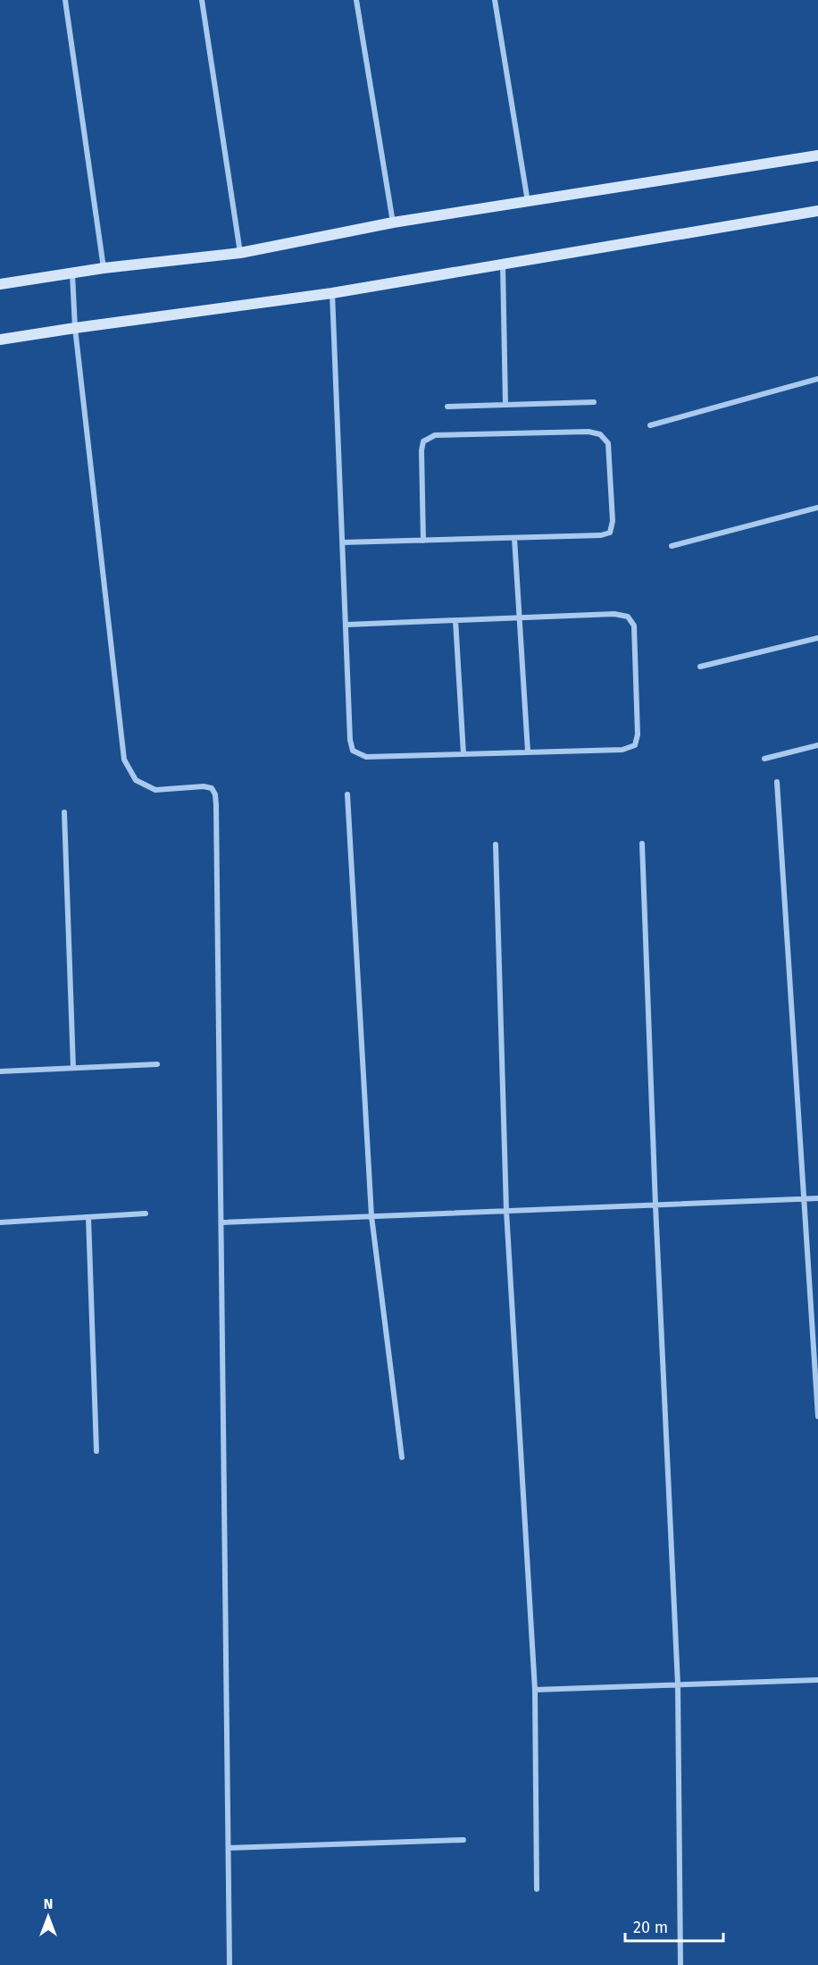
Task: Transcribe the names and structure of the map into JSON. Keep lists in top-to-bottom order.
{
  "scale_bar": "20 m",
  "north": "top"
}
